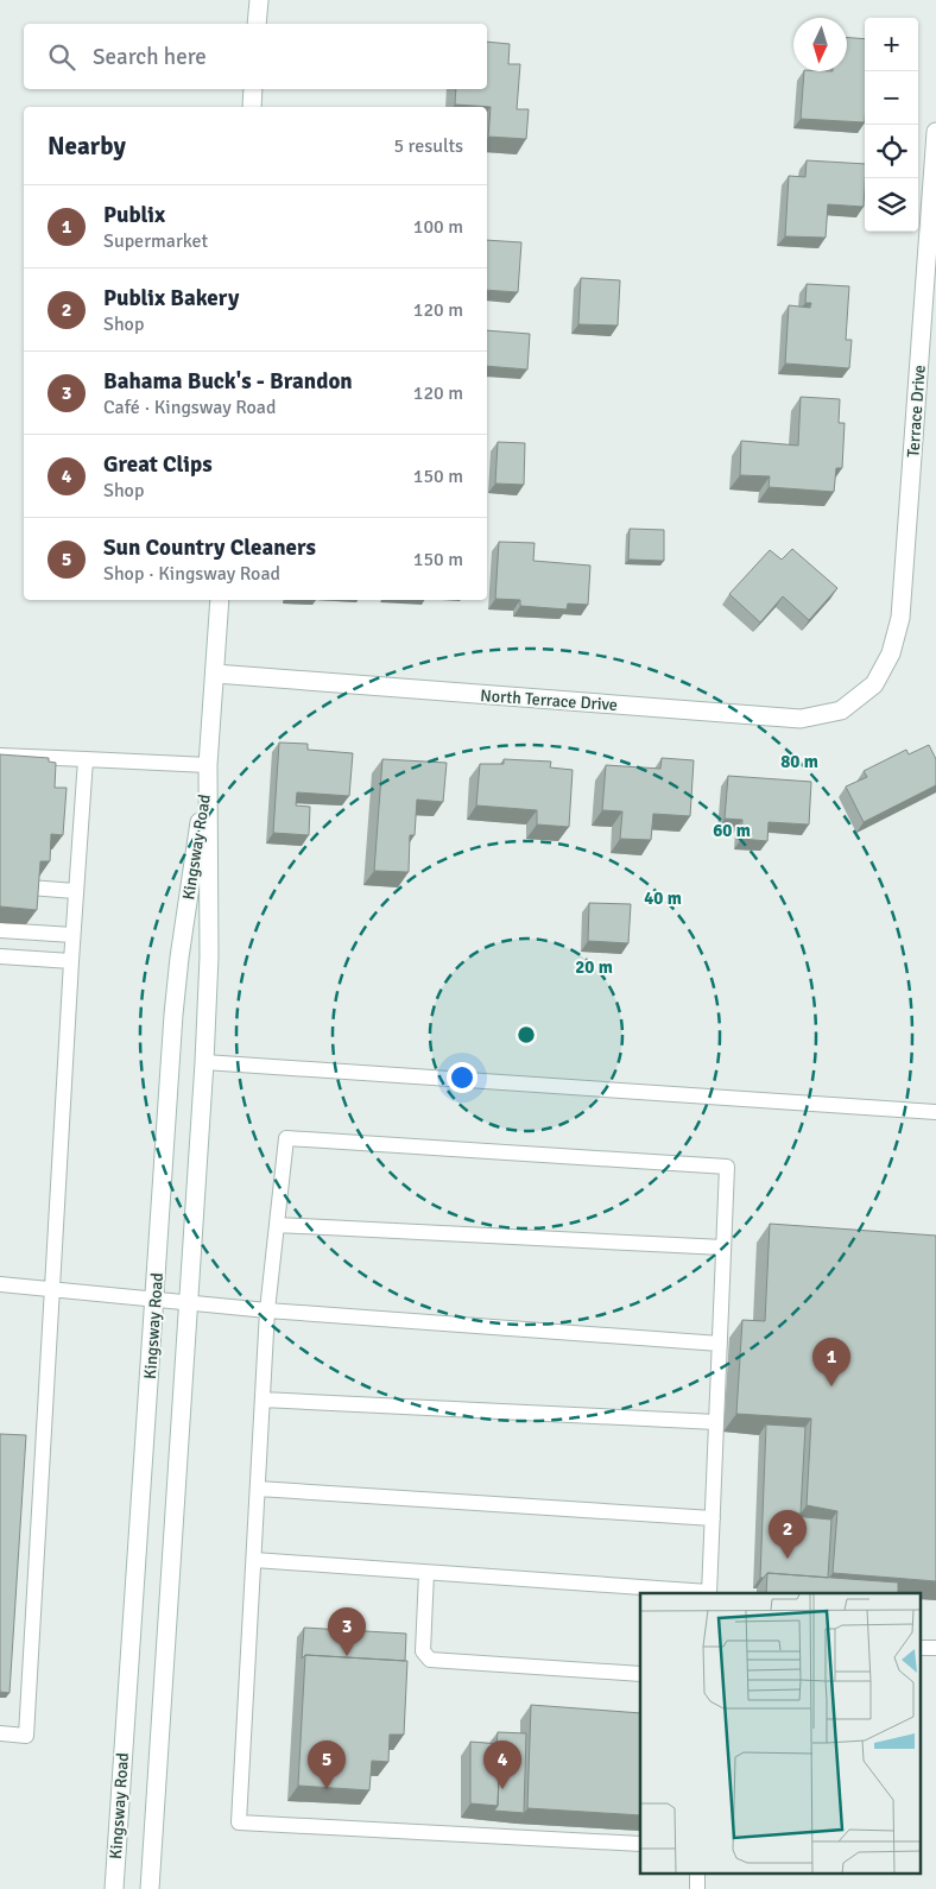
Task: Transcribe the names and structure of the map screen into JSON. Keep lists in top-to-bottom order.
{
  "streets": {
    "street": ["Terrace Drive", "North Terrace Drive", "Kingsway Road"]
  },
  "crossings": [
    ["Terrace Drive", "North Terrace Drive"],
    ["North Terrace Drive", "Kingsway Road"]
  ],
  "north": "bottom",
  "page": {
    "map_buttons": ["+", "−"],
    "search": "Search here",
    "heading": ["Nearby", "5 results"],
    "list": [
      {
        "mark": "1",
        "name": "Publix",
        "note": "Supermarket",
        "value": "100 m"
      },
      {
        "mark": "2",
        "name": "Publix Bakery",
        "note": "Shop",
        "value": "120 m"
      },
      {
        "mark": "3",
        "name": "Bahama Buck's - Brandon",
        "note": "Café · Kingsway Road",
        "value": "120 m"
      },
      {
        "mark": "4",
        "name": "Great Clips",
        "note": "Shop",
        "value": "150 m"
      },
      {
        "mark": "5",
        "name": "Sun Country Cleaners",
        "note": "Shop · Kingsway Road",
        "value": "150 m"
      }
    ],
    "pins": [
      "1",
      "2",
      "3",
      "4",
      "5"
    ]
  },
  "rings": [
    "80 m",
    "60 m",
    "40 m",
    "20 m"
  ]
}
